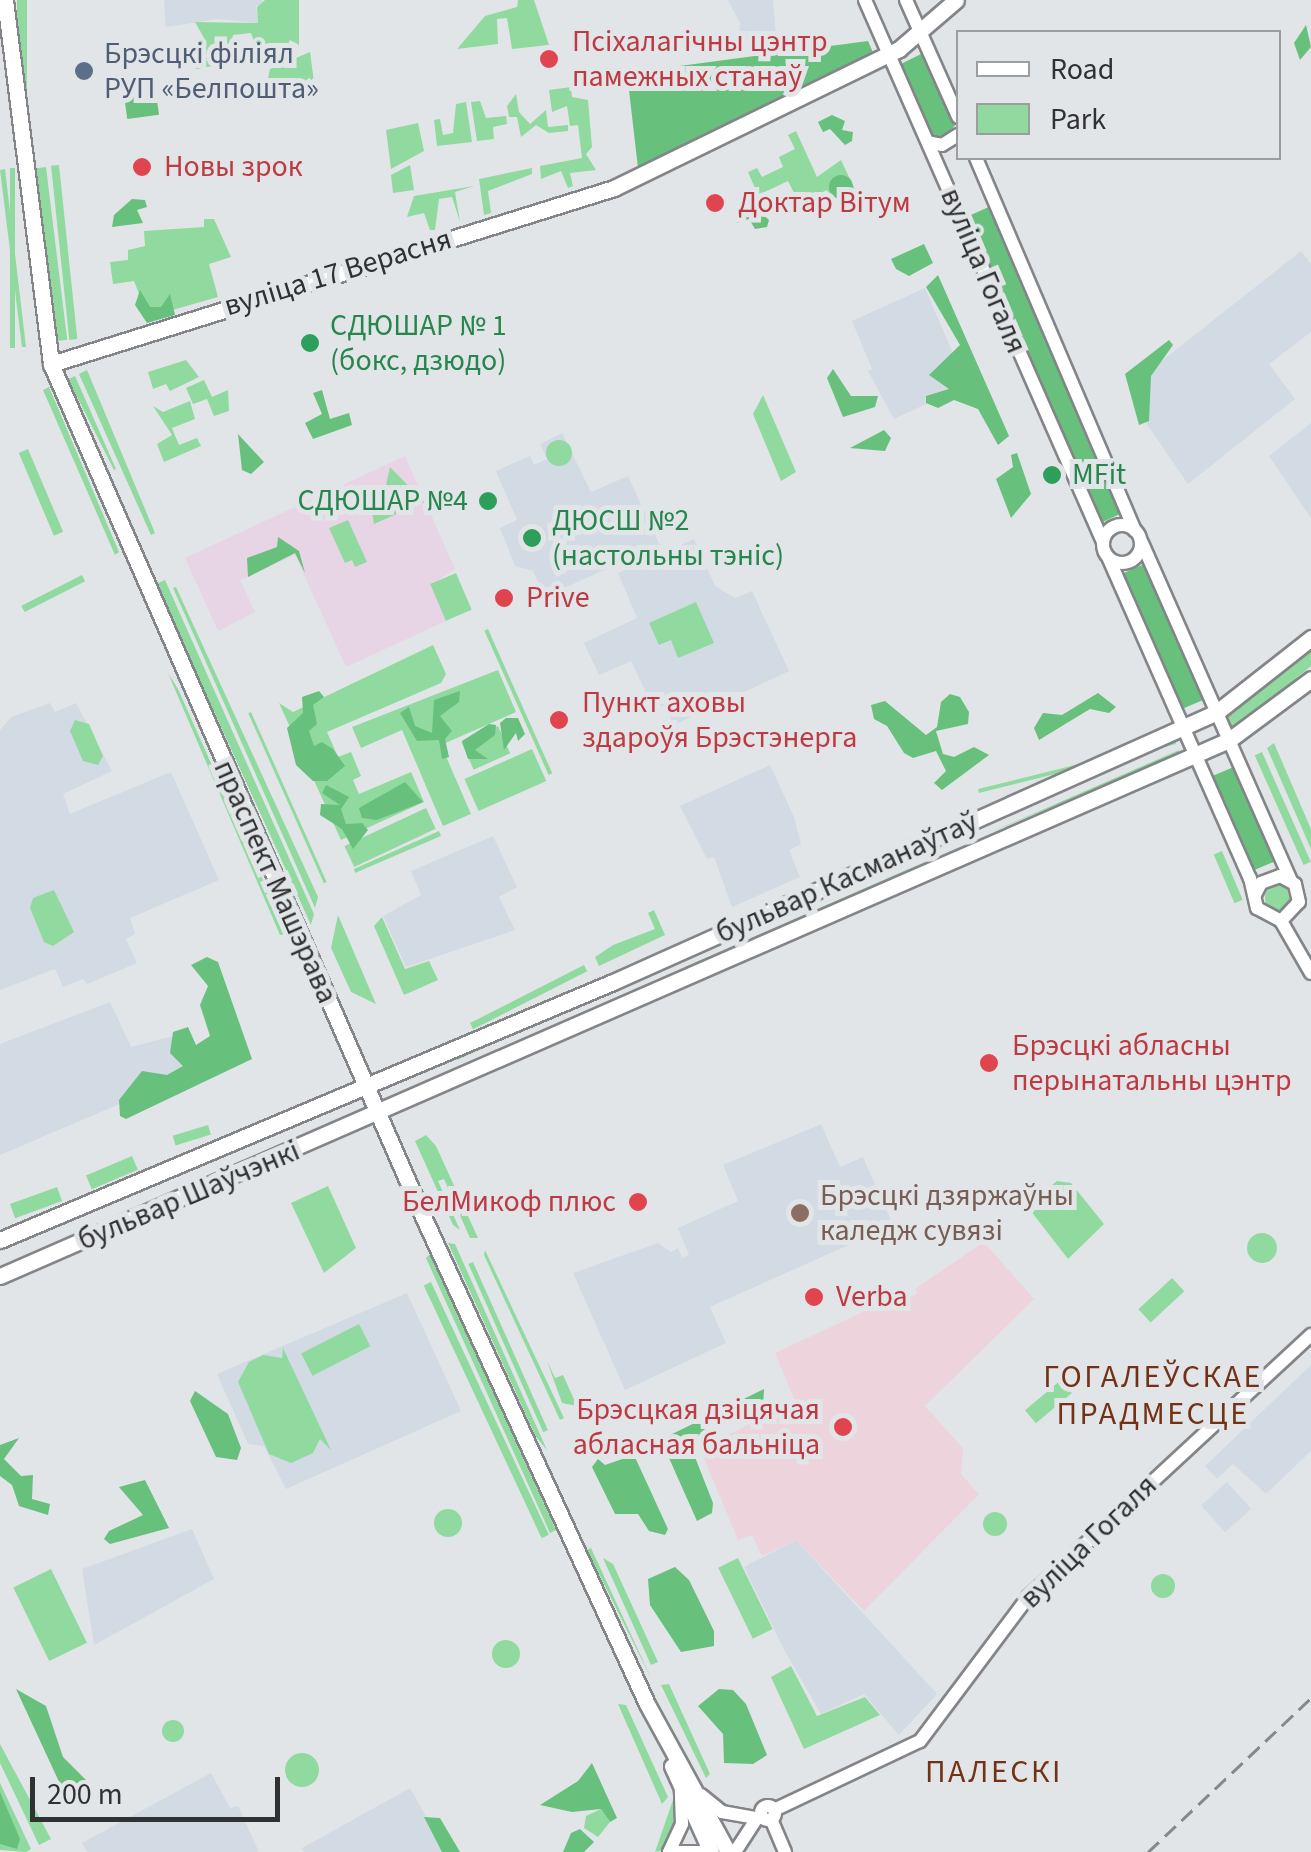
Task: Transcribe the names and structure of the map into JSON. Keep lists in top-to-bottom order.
{
  "streets": {
    "main road": [
      "вуліца 17 Верасня",
      "бульвар Касманаўтаў",
      "праспект Машэрава",
      "бульвар Шаўчэнкі"
    ],
    "street": ["вуліца Гогаля"]
  },
  "crossings": [
    ["вуліца Гогаля", "вуліца 17 Верасня"],
    ["вуліца Гогаля", "бульвар Касманаўтаў"],
    ["вуліца 17 Верасня", "праспект Машэрава"],
    ["бульвар Касманаўтаў", "праспект Машэрава"],
    ["бульвар Касманаўтаў", "бульвар Шаўчэнкі"],
    ["праспект Машэрава", "бульвар Шаўчэнкі"]
  ],
  "districts": ["ГОГАЛЕЎСКАЕ ПРАДМЕСЦЕ", "ПАЛЕСКІ"],
  "places": [
    "Псіхалагічны цэнтр памежных станаў",
    "Брэсцкі філіял РУП «Белпошта»",
    "Новы зрок",
    "Доктар Вітум",
    "СДЮШАР № 1 (бокс, дзюдо)",
    "MFit",
    "СДЮШАР №4",
    "ДЮСШ №2 (настольны тэніс)",
    "Prive",
    "Пункт аховы здароўя Брэстэнерга",
    "Брэсцкі абласны перынатальны цэнтр",
    "БелМикоф плюс",
    "Брэсцкі дзяржаўны каледж сувязі",
    "Verba",
    "Брэсцкая дзіцячая абласная бальніца"
  ],
  "legend": ["Road", "Park"],
  "scale_bar": "200 m"
}
